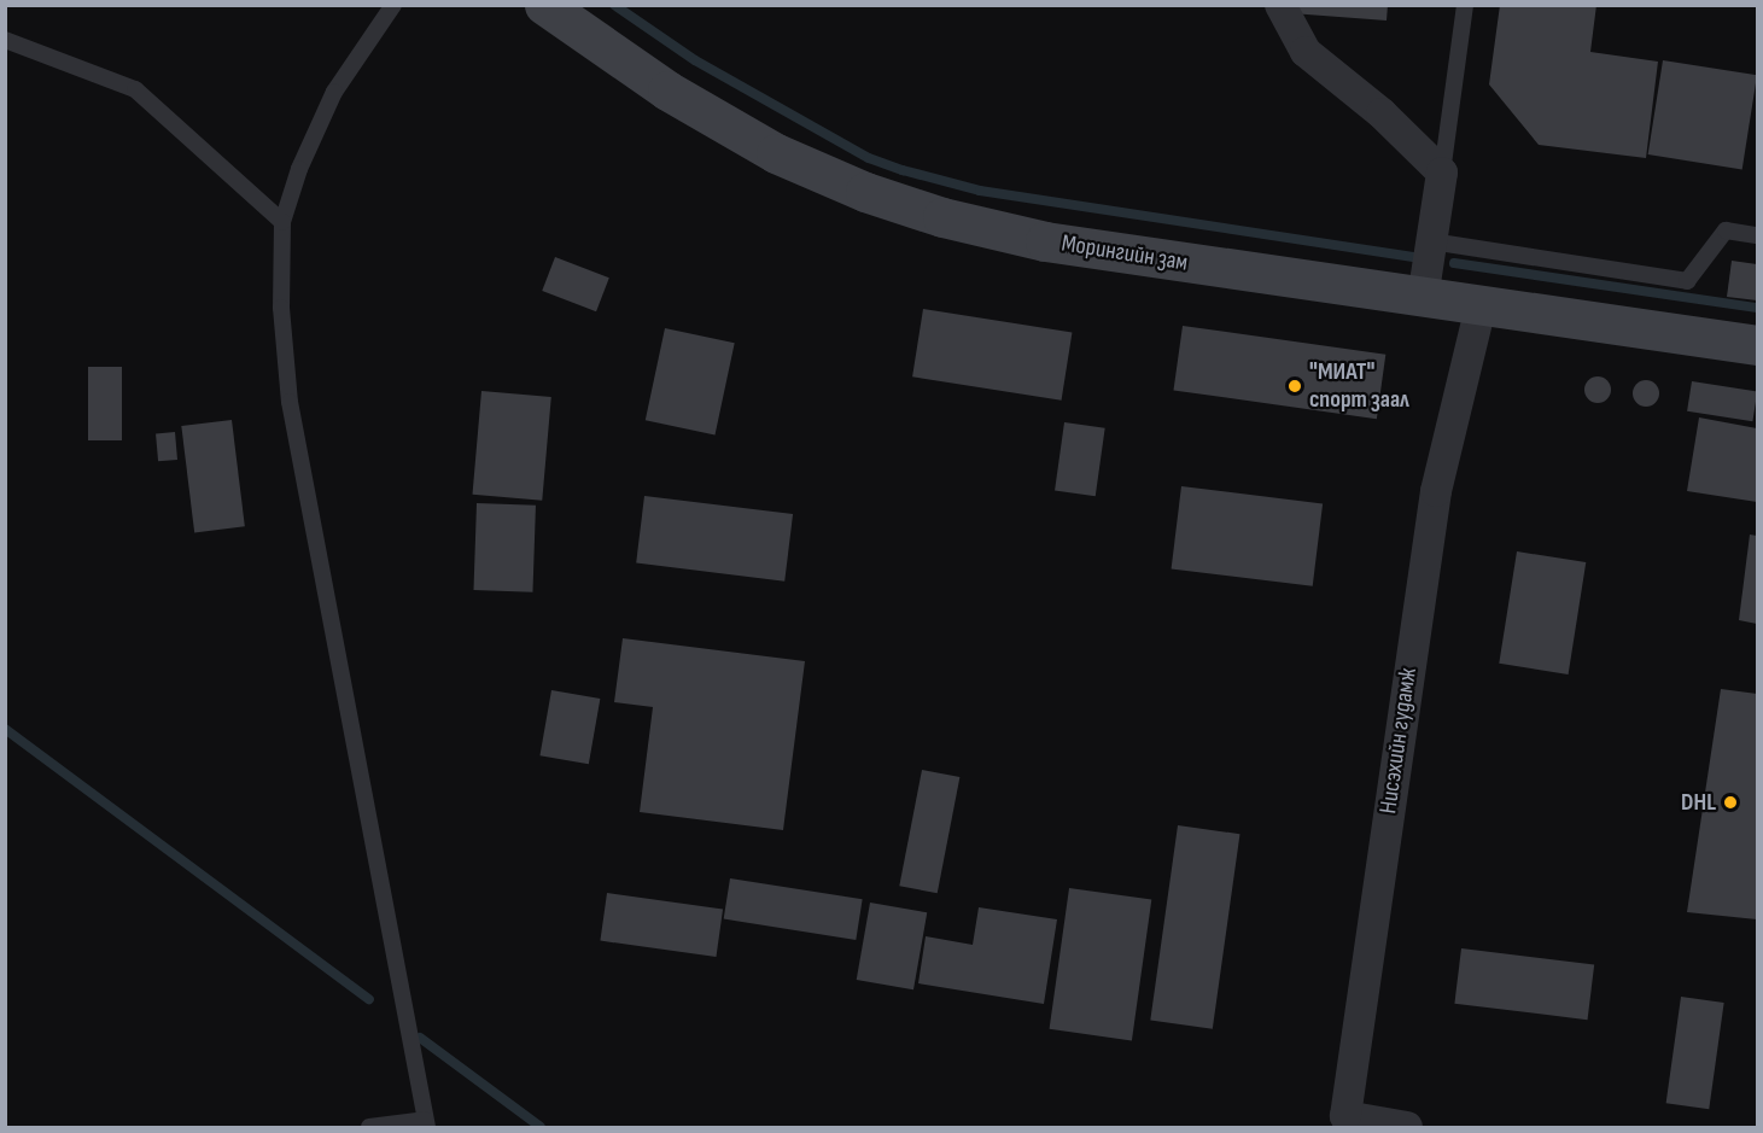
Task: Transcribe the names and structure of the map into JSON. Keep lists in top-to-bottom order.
{
  "streets": {
    "main road": ["Морингийн зам"],
    "street": ["Нисэхийн гудамж"]
  },
  "crossings": [
    ["Морингийн зам", "Нисэхийн гудамж"]
  ],
  "places": ["\"МИАТ\" спорт заал", "DHL"]
}
